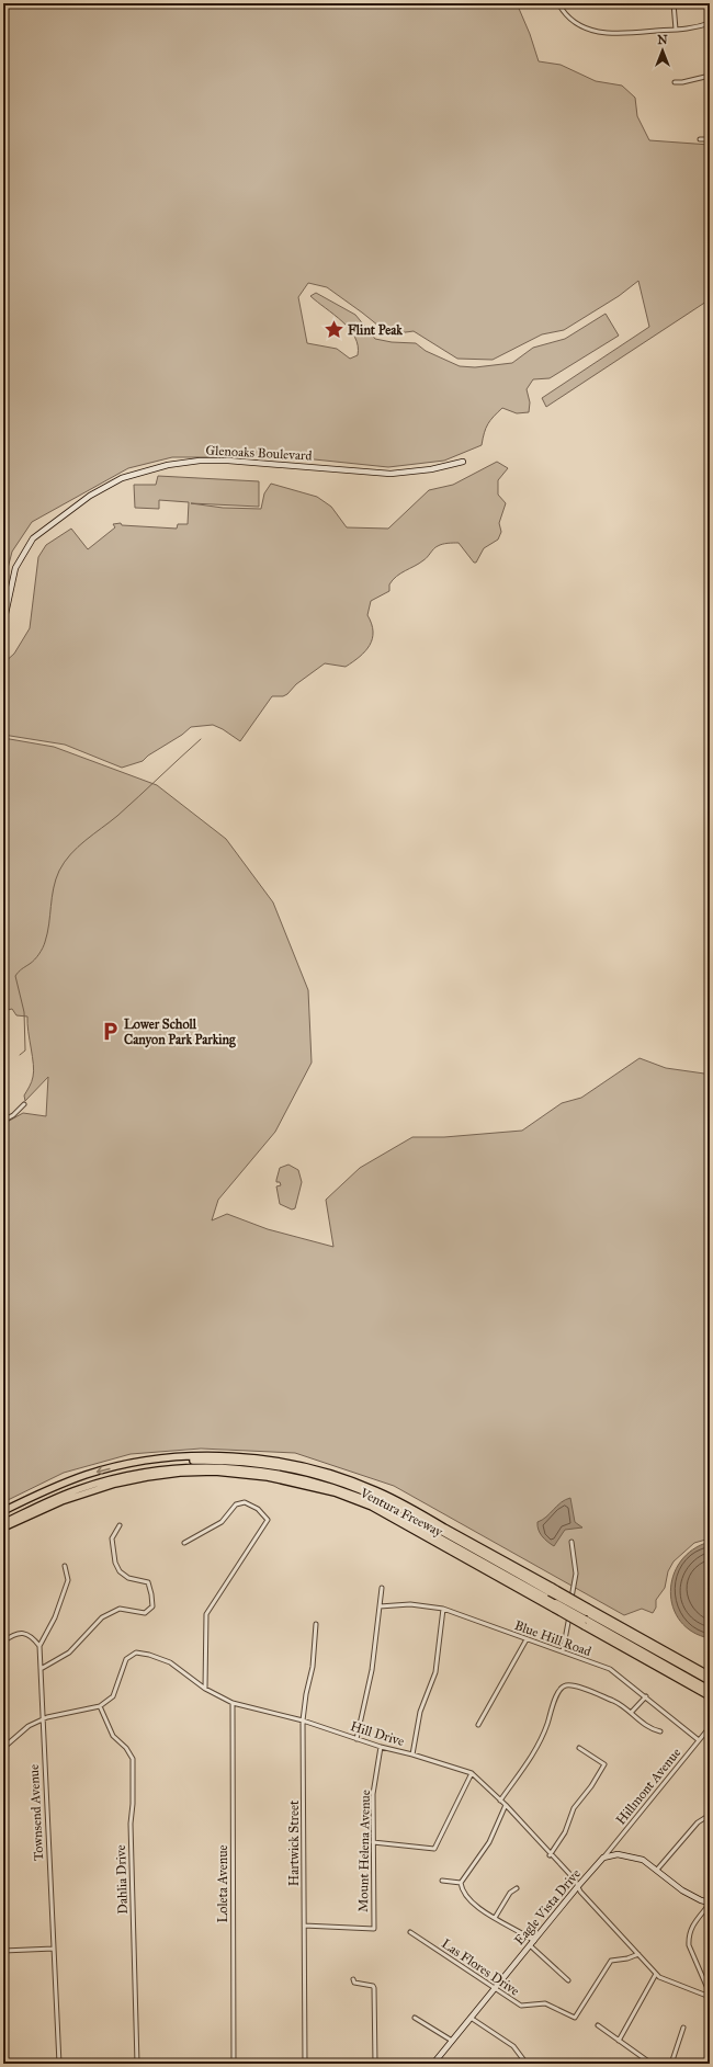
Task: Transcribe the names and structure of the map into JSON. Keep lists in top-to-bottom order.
{
  "streets": {
    "highway": ["Ventura Freeway"],
    "street": [
      "Glenoaks Boulevard",
      "Blue Hill Road",
      "Hill Drive",
      "Hillmont Avenue",
      "Townsend Avenue",
      "Hartwick Street",
      "Mount Helena Avenue",
      "Dahlia Drive",
      "Loleta Avenue",
      "Eagle Vista Drive",
      "Las Flores Drive"
    ]
  },
  "crossings": [
    ["Blue Hill Road", "Hillmont Avenue"],
    ["Hill Drive", "Hartwick Street"],
    ["Hill Drive", "Mount Helena Avenue"],
    ["Hill Drive", "Dahlia Drive"],
    ["Hill Drive", "Loleta Avenue"],
    ["Hill Drive", "Eagle Vista Drive"],
    ["Hill Drive", "Las Flores Drive"],
    ["Hillmont Avenue", "Eagle Vista Drive"],
    ["Hartwick Street", "Mount Helena Avenue"],
    ["Eagle Vista Drive", "Las Flores Drive"]
  ],
  "places": {
    "place": ["Flint Peak"],
    "parking": ["Lower Scholl Canyon Park Parking"]
  },
  "north": "top"
}
